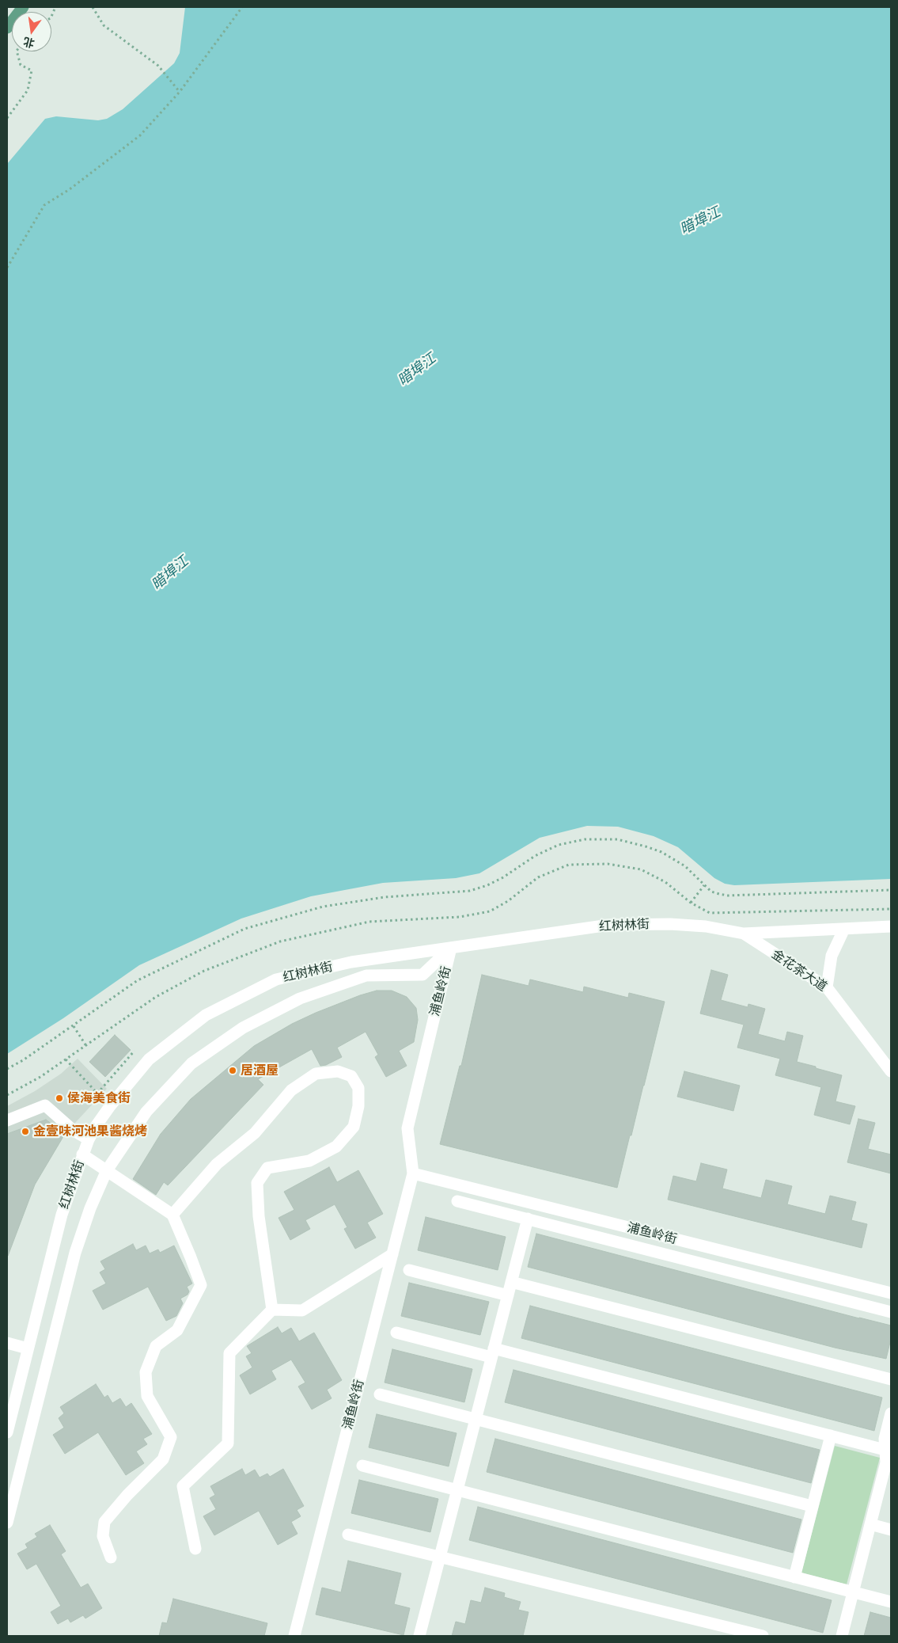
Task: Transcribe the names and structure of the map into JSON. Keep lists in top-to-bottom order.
{
  "streets": {
    "street": ["红树林街", "金花茶大道", "浦鱼岭街"]
  },
  "crossings": [
    ["红树林街", "金花茶大道"],
    ["红树林街", "浦鱼岭街"]
  ],
  "water": ["暗埠江"],
  "places": ["居酒屋", "侯海美食街", "金壹味河池果酱烧烤"],
  "north": "bottom"
}
